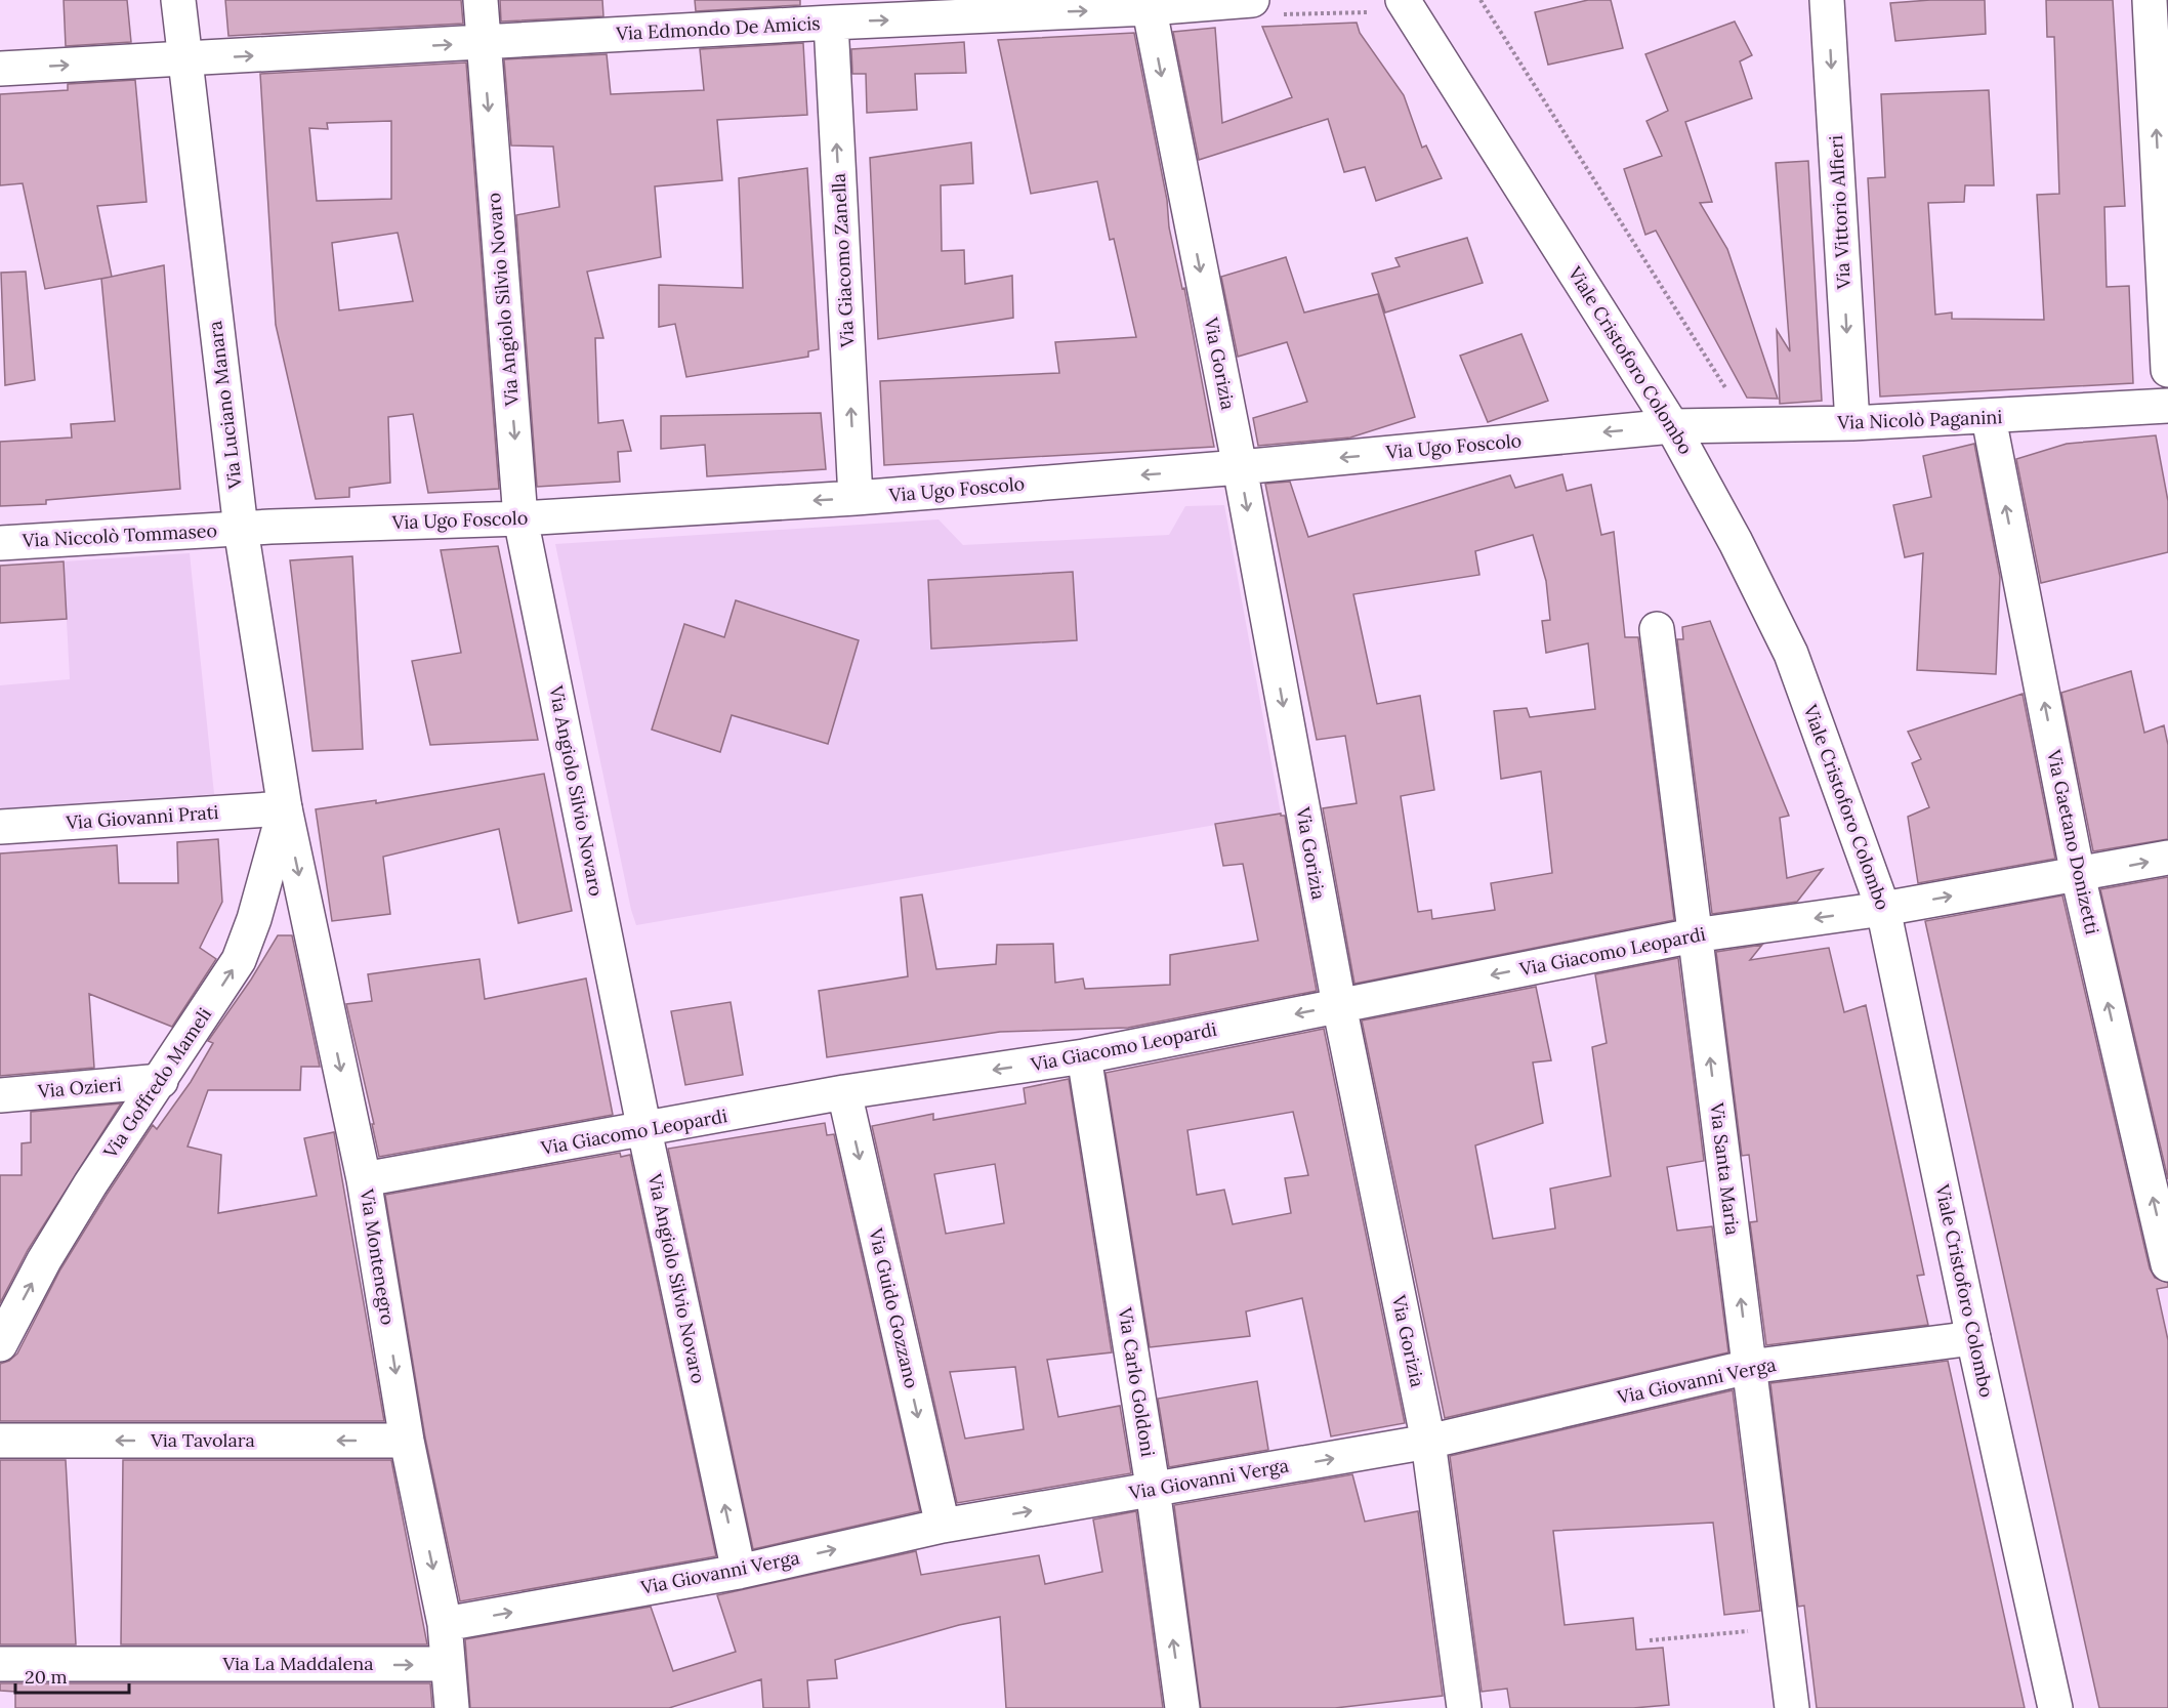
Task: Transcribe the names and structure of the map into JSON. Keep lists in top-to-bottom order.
{
  "streets": {
    "street": [
      "Via Edmondo De Amicis",
      "Via Vittorio Alfieri",
      "Via Giacomo Zanella",
      "Via Angiolo Silvio Novaro",
      "Viale Cristoforo Colombo",
      "Via Gorizia",
      "Via Luciano Manara",
      "Via Nicolò Paganini",
      "Via Ugo Foscolo",
      "Via Niccolò Tommaseo",
      "Via Giovanni Prati",
      "Via Gaetano Donizetti",
      "Via Giacomo Leopardi",
      "Via Goffredo Mameli",
      "Via Ozieri",
      "Via Santa Maria",
      "Via Montenegro",
      "Via Guido Gozzano",
      "Via Giovanni Verga",
      "Via Carlo Goldoni",
      "Via Tavolara",
      "Via La Maddalena"
    ]
  },
  "crossings": [
    ["Via Edmondo De Amicis", "Via Giacomo Zanella"],
    ["Via Edmondo De Amicis", "Via Angiolo Silvio Novaro"],
    ["Via Edmondo De Amicis", "Via Gorizia"],
    ["Via Edmondo De Amicis", "Via Luciano Manara"],
    ["Via Vittorio Alfieri", "Via Nicolò Paganini"],
    ["Via Giacomo Zanella", "Via Ugo Foscolo"],
    ["Via Angiolo Silvio Novaro", "Via Ugo Foscolo"],
    ["Via Angiolo Silvio Novaro", "Via Giacomo Leopardi"],
    ["Via Angiolo Silvio Novaro", "Via Giovanni Verga"],
    ["Viale Cristoforo Colombo", "Via Nicolò Paganini"],
    ["Viale Cristoforo Colombo", "Via Ugo Foscolo"],
    ["Viale Cristoforo Colombo", "Via Giacomo Leopardi"],
    ["Viale Cristoforo Colombo", "Via Giovanni Verga"],
    ["Via Gorizia", "Via Ugo Foscolo"],
    ["Via Gorizia", "Via Giacomo Leopardi"],
    ["Via Gorizia", "Via Giovanni Verga"],
    ["Via Luciano Manara", "Via Ugo Foscolo"],
    ["Via Luciano Manara", "Via Niccolò Tommaseo"],
    ["Via Luciano Manara", "Via Giovanni Prati"],
    ["Via Luciano Manara", "Via Goffredo Mameli"],
    ["Via Luciano Manara", "Via Montenegro"],
    ["Via Nicolò Paganini", "Via Ugo Foscolo"],
    ["Via Nicolò Paganini", "Via Gaetano Donizetti"],
    ["Via Ugo Foscolo", "Via Niccolò Tommaseo"],
    ["Via Giovanni Prati", "Via Goffredo Mameli"],
    ["Via Giovanni Prati", "Via Montenegro"],
    ["Via Gaetano Donizetti", "Via Giacomo Leopardi"],
    ["Via Giacomo Leopardi", "Via Santa Maria"],
    ["Via Giacomo Leopardi", "Via Montenegro"],
    ["Via Giacomo Leopardi", "Via Guido Gozzano"],
    ["Via Giacomo Leopardi", "Via Carlo Goldoni"],
    ["Via Goffredo Mameli", "Via Ozieri"],
    ["Via Goffredo Mameli", "Via Montenegro"],
    ["Via Santa Maria", "Via Giovanni Verga"],
    ["Via Montenegro", "Via Giovanni Verga"],
    ["Via Montenegro", "Via Tavolara"],
    ["Via Montenegro", "Via La Maddalena"],
    ["Via Guido Gozzano", "Via Giovanni Verga"],
    ["Via Giovanni Verga", "Via Carlo Goldoni"]
  ],
  "one_way": [
    "Via Edmondo De Amicis",
    "Via Vittorio Alfieri",
    "Via Giacomo Zanella",
    "Via Gorizia",
    "Via Ugo Foscolo",
    "Via Gaetano Donizetti",
    "Via Goffredo Mameli",
    "Via Santa Maria",
    "Via Montenegro",
    "Via Guido Gozzano",
    "Via Giovanni Verga",
    "Via Tavolara",
    "Via La Maddalena"
  ],
  "scale_bar": "20 m"
}
